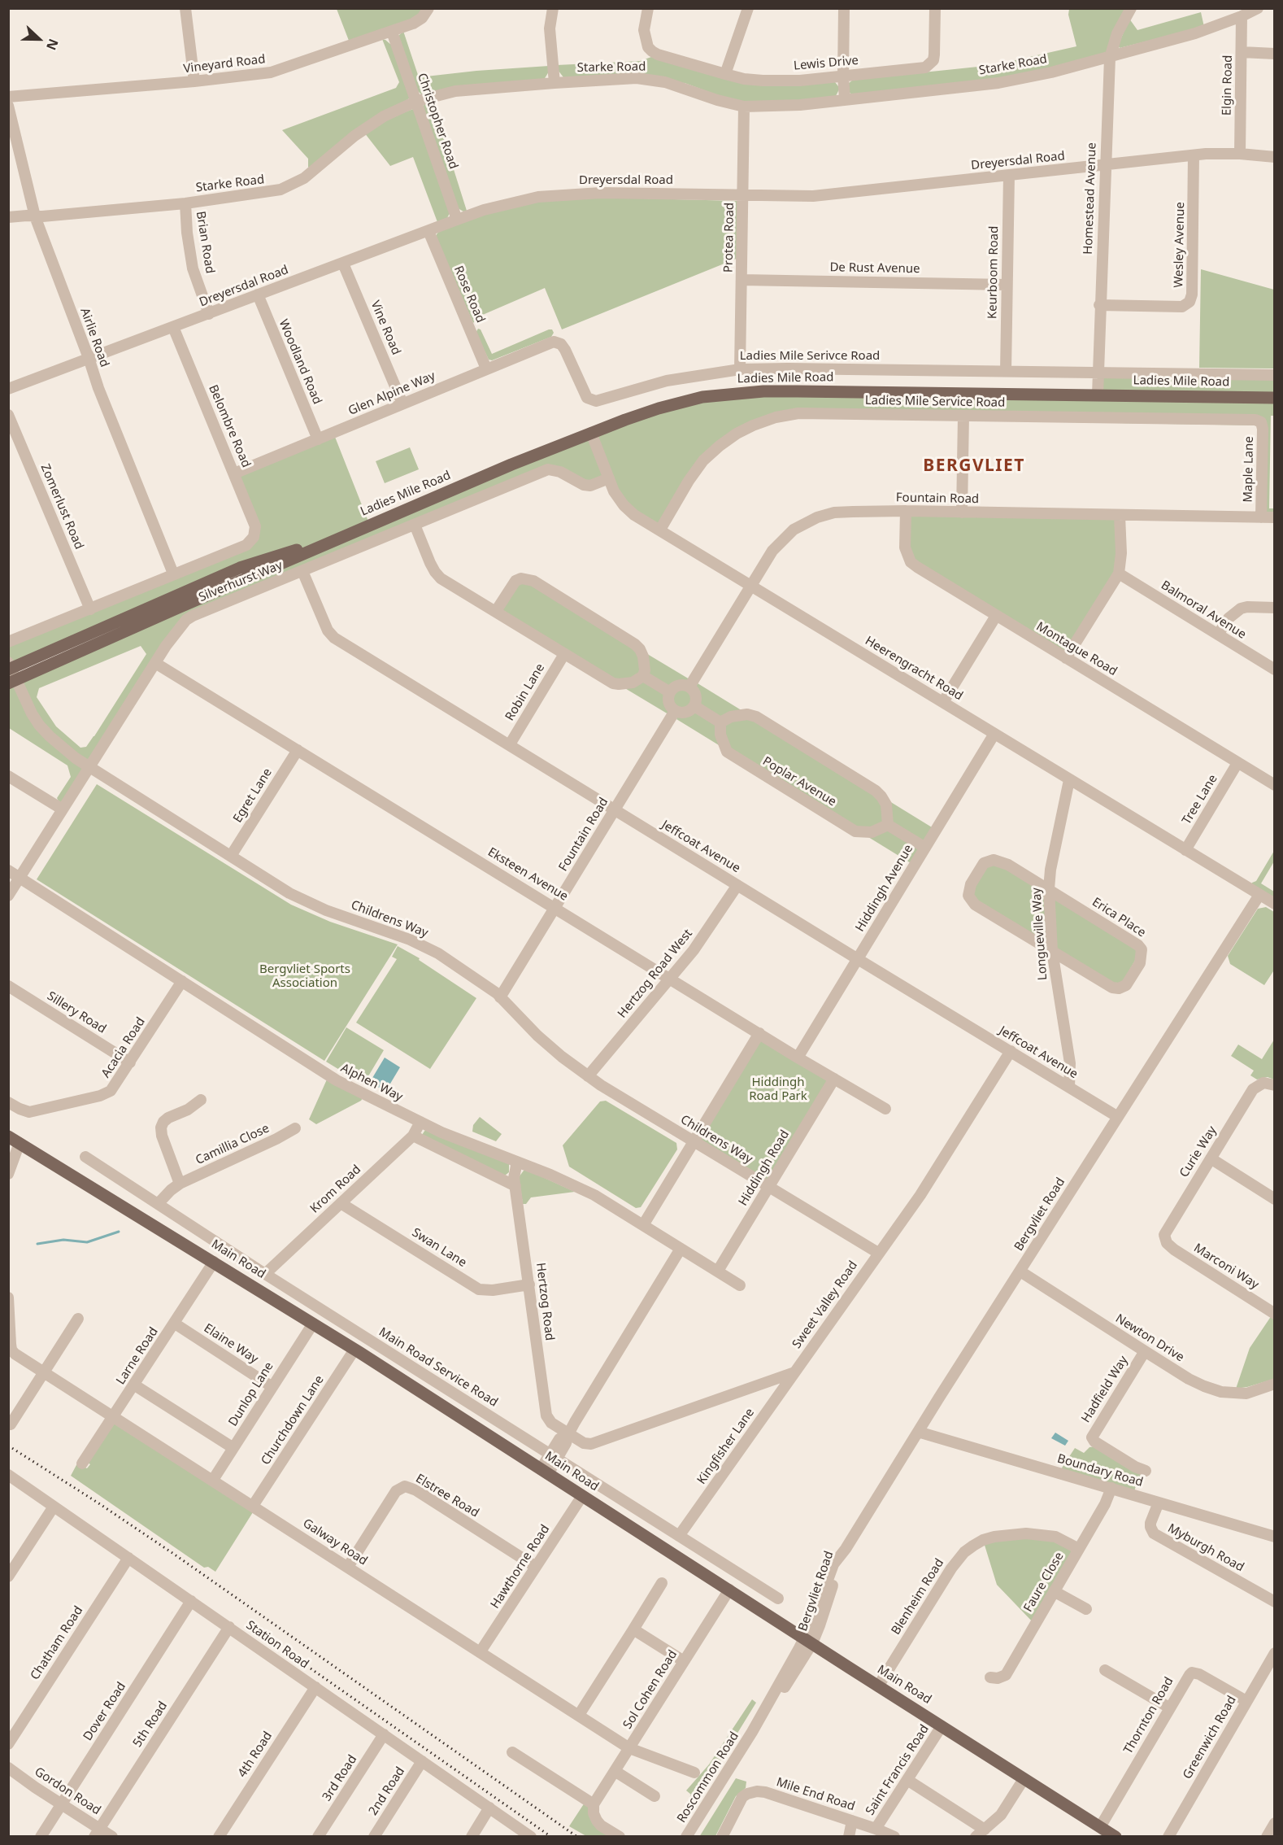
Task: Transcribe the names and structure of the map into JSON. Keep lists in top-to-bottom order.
{
  "streets": {
    "main road": ["Ladies Mile Road", "Main Road"],
    "street": [
      "Lewis Drive",
      "Vineyard Road",
      "Starke Road",
      "Elgin Road",
      "Christopher Road",
      "Dreyersdal Road",
      "Homestead Avenue",
      "Protea Road",
      "Brian Road",
      "Wesley Avenue",
      "De Rust Avenue",
      "Keurboom Road",
      "Rose Road",
      "Vine Road",
      "Airlie Road",
      "Ladies Mile Serivce Road",
      "Woodland Road",
      "Glen Alpine Way",
      "Ladies Mile Service Road",
      "Belombre Road",
      "Maple Lane",
      "Fountain Road",
      "Zomerlust Road",
      "Silverhurst Way",
      "Balmoral Avenue",
      "Montague Road",
      "Heerengracht Road",
      "Robin Lane",
      "Poplar Avenue",
      "Egret Lane",
      "Tree Lane",
      "Jeffcoat Avenue",
      "Eksteen Avenue",
      "Hiddingh Avenue",
      "Erica Place",
      "Childrens Way",
      "Longueville Way",
      "Hertzog Road West",
      "Sillery Road",
      "Acacia Road",
      "Alphen Way",
      "Camillia Close",
      "Curie Way",
      "Hiddingh Road",
      "Krom Road",
      "Bergvliet Road",
      "Swan Lane",
      "Marconi Way",
      "Hertzog Road",
      "Sweet Valley Road",
      "Newton Drive",
      "Elaine Way",
      "Larne Road",
      "Main Road Service Road",
      "Hadfield Way",
      "Dunlop Lane",
      "Churchdown Lane",
      "Kingfisher Lane",
      "Boundary Road",
      "Elstree Road",
      "Galway Road",
      "Myburgh Road",
      "Hawthorne Road",
      "Faure Close",
      "Blenheim Road",
      "Chatham Road",
      "Station Road",
      "Sol Cohen Road",
      "Dover Road",
      "Thornton Road",
      "5th Road",
      "Greenwich Road",
      "4th Road",
      "Saint Francis Road",
      "Roscommon Road",
      "3rd Road",
      "Gordon Road",
      "2nd Road",
      "Mile End Road"
    ]
  },
  "crossings": [
    ["Vineyard Road", "Christopher Road"],
    ["Starke Road", "Elgin Road"],
    ["Starke Road", "Christopher Road"],
    ["Starke Road", "Homestead Avenue"],
    ["Starke Road", "Protea Road"],
    ["Starke Road", "Brian Road"],
    ["Starke Road", "Airlie Road"],
    ["Elgin Road", "Dreyersdal Road"],
    ["Christopher Road", "Dreyersdal Road"],
    ["Dreyersdal Road", "Homestead Avenue"],
    ["Dreyersdal Road", "Protea Road"],
    ["Dreyersdal Road", "Brian Road"],
    ["Dreyersdal Road", "Wesley Avenue"],
    ["Dreyersdal Road", "Keurboom Road"],
    ["Dreyersdal Road", "Rose Road"],
    ["Dreyersdal Road", "Vine Road"],
    ["Dreyersdal Road", "Airlie Road"],
    ["Dreyersdal Road", "Woodland Road"],
    ["Dreyersdal Road", "Belombre Road"],
    ["Homestead Avenue", "Wesley Avenue"],
    ["Homestead Avenue", "Ladies Mile Serivce Road"],
    ["Homestead Avenue", "Ladies Mile Road"],
    ["Protea Road", "De Rust Avenue"],
    ["Protea Road", "Ladies Mile Serivce Road"],
    ["De Rust Avenue", "Keurboom Road"],
    ["Keurboom Road", "Ladies Mile Serivce Road"],
    ["Rose Road", "Glen Alpine Way"],
    ["Vine Road", "Glen Alpine Way"],
    ["Airlie Road", "Belombre Road"],
    ["Ladies Mile Serivce Road", "Glen Alpine Way"],
    ["Woodland Road", "Glen Alpine Way"],
    ["Ladies Mile Road", "Heerengracht Road"],
    ["Ladies Mile Road", "Childrens Way"],
    ["Glen Alpine Way", "Belombre Road"],
    ["Ladies Mile Service Road", "Maple Lane"],
    ["Ladies Mile Service Road", "Heerengracht Road"],
    ["Maple Lane", "Fountain Road"],
    ["Fountain Road", "Montague Road"],
    ["Fountain Road", "Heerengracht Road"],
    ["Fountain Road", "Jeffcoat Avenue"],
    ["Fountain Road", "Eksteen Avenue"],
    ["Fountain Road", "Childrens Way"],
    ["Silverhurst Way", "Heerengracht Road"],
    ["Silverhurst Way", "Jeffcoat Avenue"],
    ["Silverhurst Way", "Eksteen Avenue"],
    ["Silverhurst Way", "Childrens Way"],
    ["Silverhurst Way", "Alphen Way"],
    ["Montague Road", "Tree Lane"],
    ["Heerengracht Road", "Tree Lane"],
    ["Heerengracht Road", "Hiddingh Avenue"],
    ["Heerengracht Road", "Longueville Way"],
    ["Heerengracht Road", "Bergvliet Road"],
    ["Robin Lane", "Jeffcoat Avenue"],
    ["Egret Lane", "Eksteen Avenue"],
    ["Egret Lane", "Childrens Way"],
    ["Jeffcoat Avenue", "Hiddingh Avenue"],
    ["Jeffcoat Avenue", "Longueville Way"],
    ["Jeffcoat Avenue", "Hertzog Road West"],
    ["Jeffcoat Avenue", "Bergvliet Road"],
    ["Jeffcoat Avenue", "Sweet Valley Road"],
    ["Eksteen Avenue", "Hiddingh Avenue"],
    ["Eksteen Avenue", "Hertzog Road West"],
    ["Eksteen Avenue", "Hiddingh Road"],
    ["Erica Place", "Longueville Way"],
    ["Childrens Way", "Hertzog Road West"],
    ["Childrens Way", "Hiddingh Road"],
    ["Childrens Way", "Sweet Valley Road"],
    ["Sillery Road", "Acacia Road"],
    ["Acacia Road", "Alphen Way"],
    ["Alphen Way", "Hiddingh Road"],
    ["Alphen Way", "Krom Road"],
    ["Alphen Way", "Hertzog Road"],
    ["Camillia Close", "Main Road Service Road"],
    ["Curie Way", "Marconi Way"],
    ["Krom Road", "Swan Lane"],
    ["Krom Road", "Main Road Service Road"],
    ["Bergvliet Road", "Main Road"],
    ["Bergvliet Road", "Newton Drive"],
    ["Bergvliet Road", "Boundary Road"],
    ["Bergvliet Road", "Roscommon Road"],
    ["Swan Lane", "Hertzog Road"],
    ["Main Road", "Larne Road"],
    ["Main Road", "Dunlop Lane"],
    ["Main Road", "Churchdown Lane"],
    ["Main Road", "Hawthorne Road"],
    ["Main Road", "Blenheim Road"],
    ["Main Road", "Sol Cohen Road"],
    ["Main Road", "Thornton Road"],
    ["Main Road", "Saint Francis Road"],
    ["Main Road", "Roscommon Road"],
    ["Sweet Valley Road", "Kingfisher Lane"],
    ["Newton Drive", "Hadfield Way"],
    ["Elaine Way", "Larne Road"],
    ["Elaine Way", "Dunlop Lane"],
    ["Larne Road", "Galway Road"],
    ["Main Road Service Road", "Kingfisher Lane"],
    ["Dunlop Lane", "Galway Road"],
    ["Churchdown Lane", "Galway Road"],
    ["Boundary Road", "Myburgh Road"],
    ["Boundary Road", "Faure Close"],
    ["Elstree Road", "Galway Road"],
    ["Elstree Road", "Hawthorne Road"],
    ["Galway Road", "Hawthorne Road"],
    ["Galway Road", "Sol Cohen Road"],
    ["Faure Close", "Blenheim Road"],
    ["Chatham Road", "Station Road"],
    ["Station Road", "Dover Road"],
    ["Station Road", "5th Road"],
    ["Station Road", "4th Road"],
    ["Station Road", "3rd Road"],
    ["Station Road", "2nd Road"],
    ["Dover Road", "Gordon Road"],
    ["Thornton Road", "Greenwich Road"],
    ["5th Road", "Gordon Road"],
    ["Saint Francis Road", "Mile End Road"]
  ],
  "districts": ["BERGVLIET"],
  "parks": ["Bergvliet Sports Association", "Hiddingh Road Park"],
  "north": "right"
}
